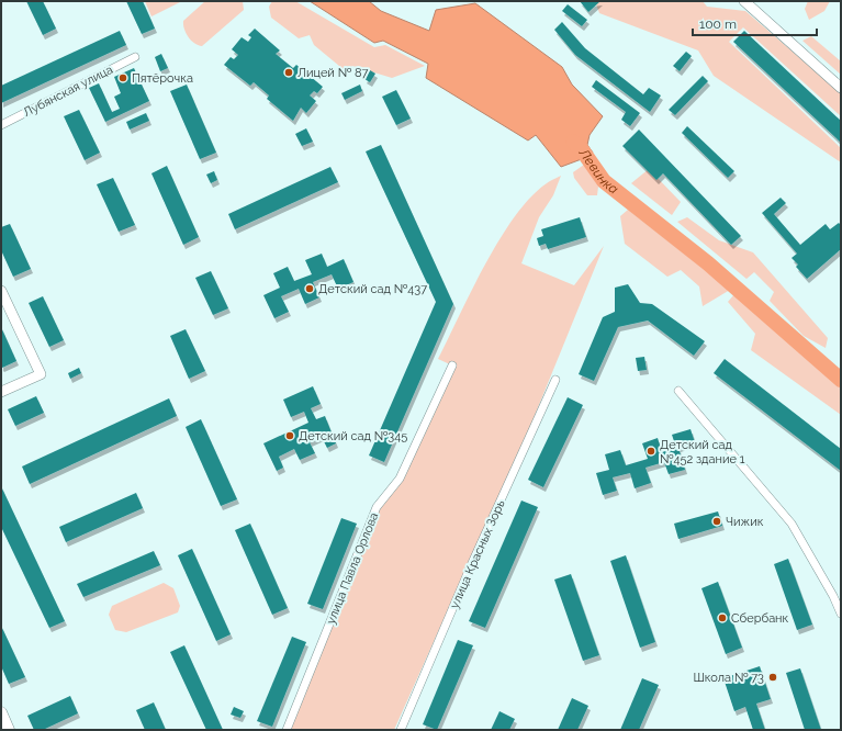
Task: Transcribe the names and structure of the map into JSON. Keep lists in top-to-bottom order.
{
  "streets": {
    "street": ["Лубянская улица", "улица Красных Зорь", "улица Павла Орлова"]
  },
  "water": ["Левинка"],
  "places": [
    "Лицей № 87",
    "Пятёрочка",
    "Детский сад №437",
    "Детский сад №345",
    "Детский сад №452 здание 1",
    "Чижик",
    "Сбербанк",
    "Школа № 73"
  ],
  "scale_bar": "100 m"
}
